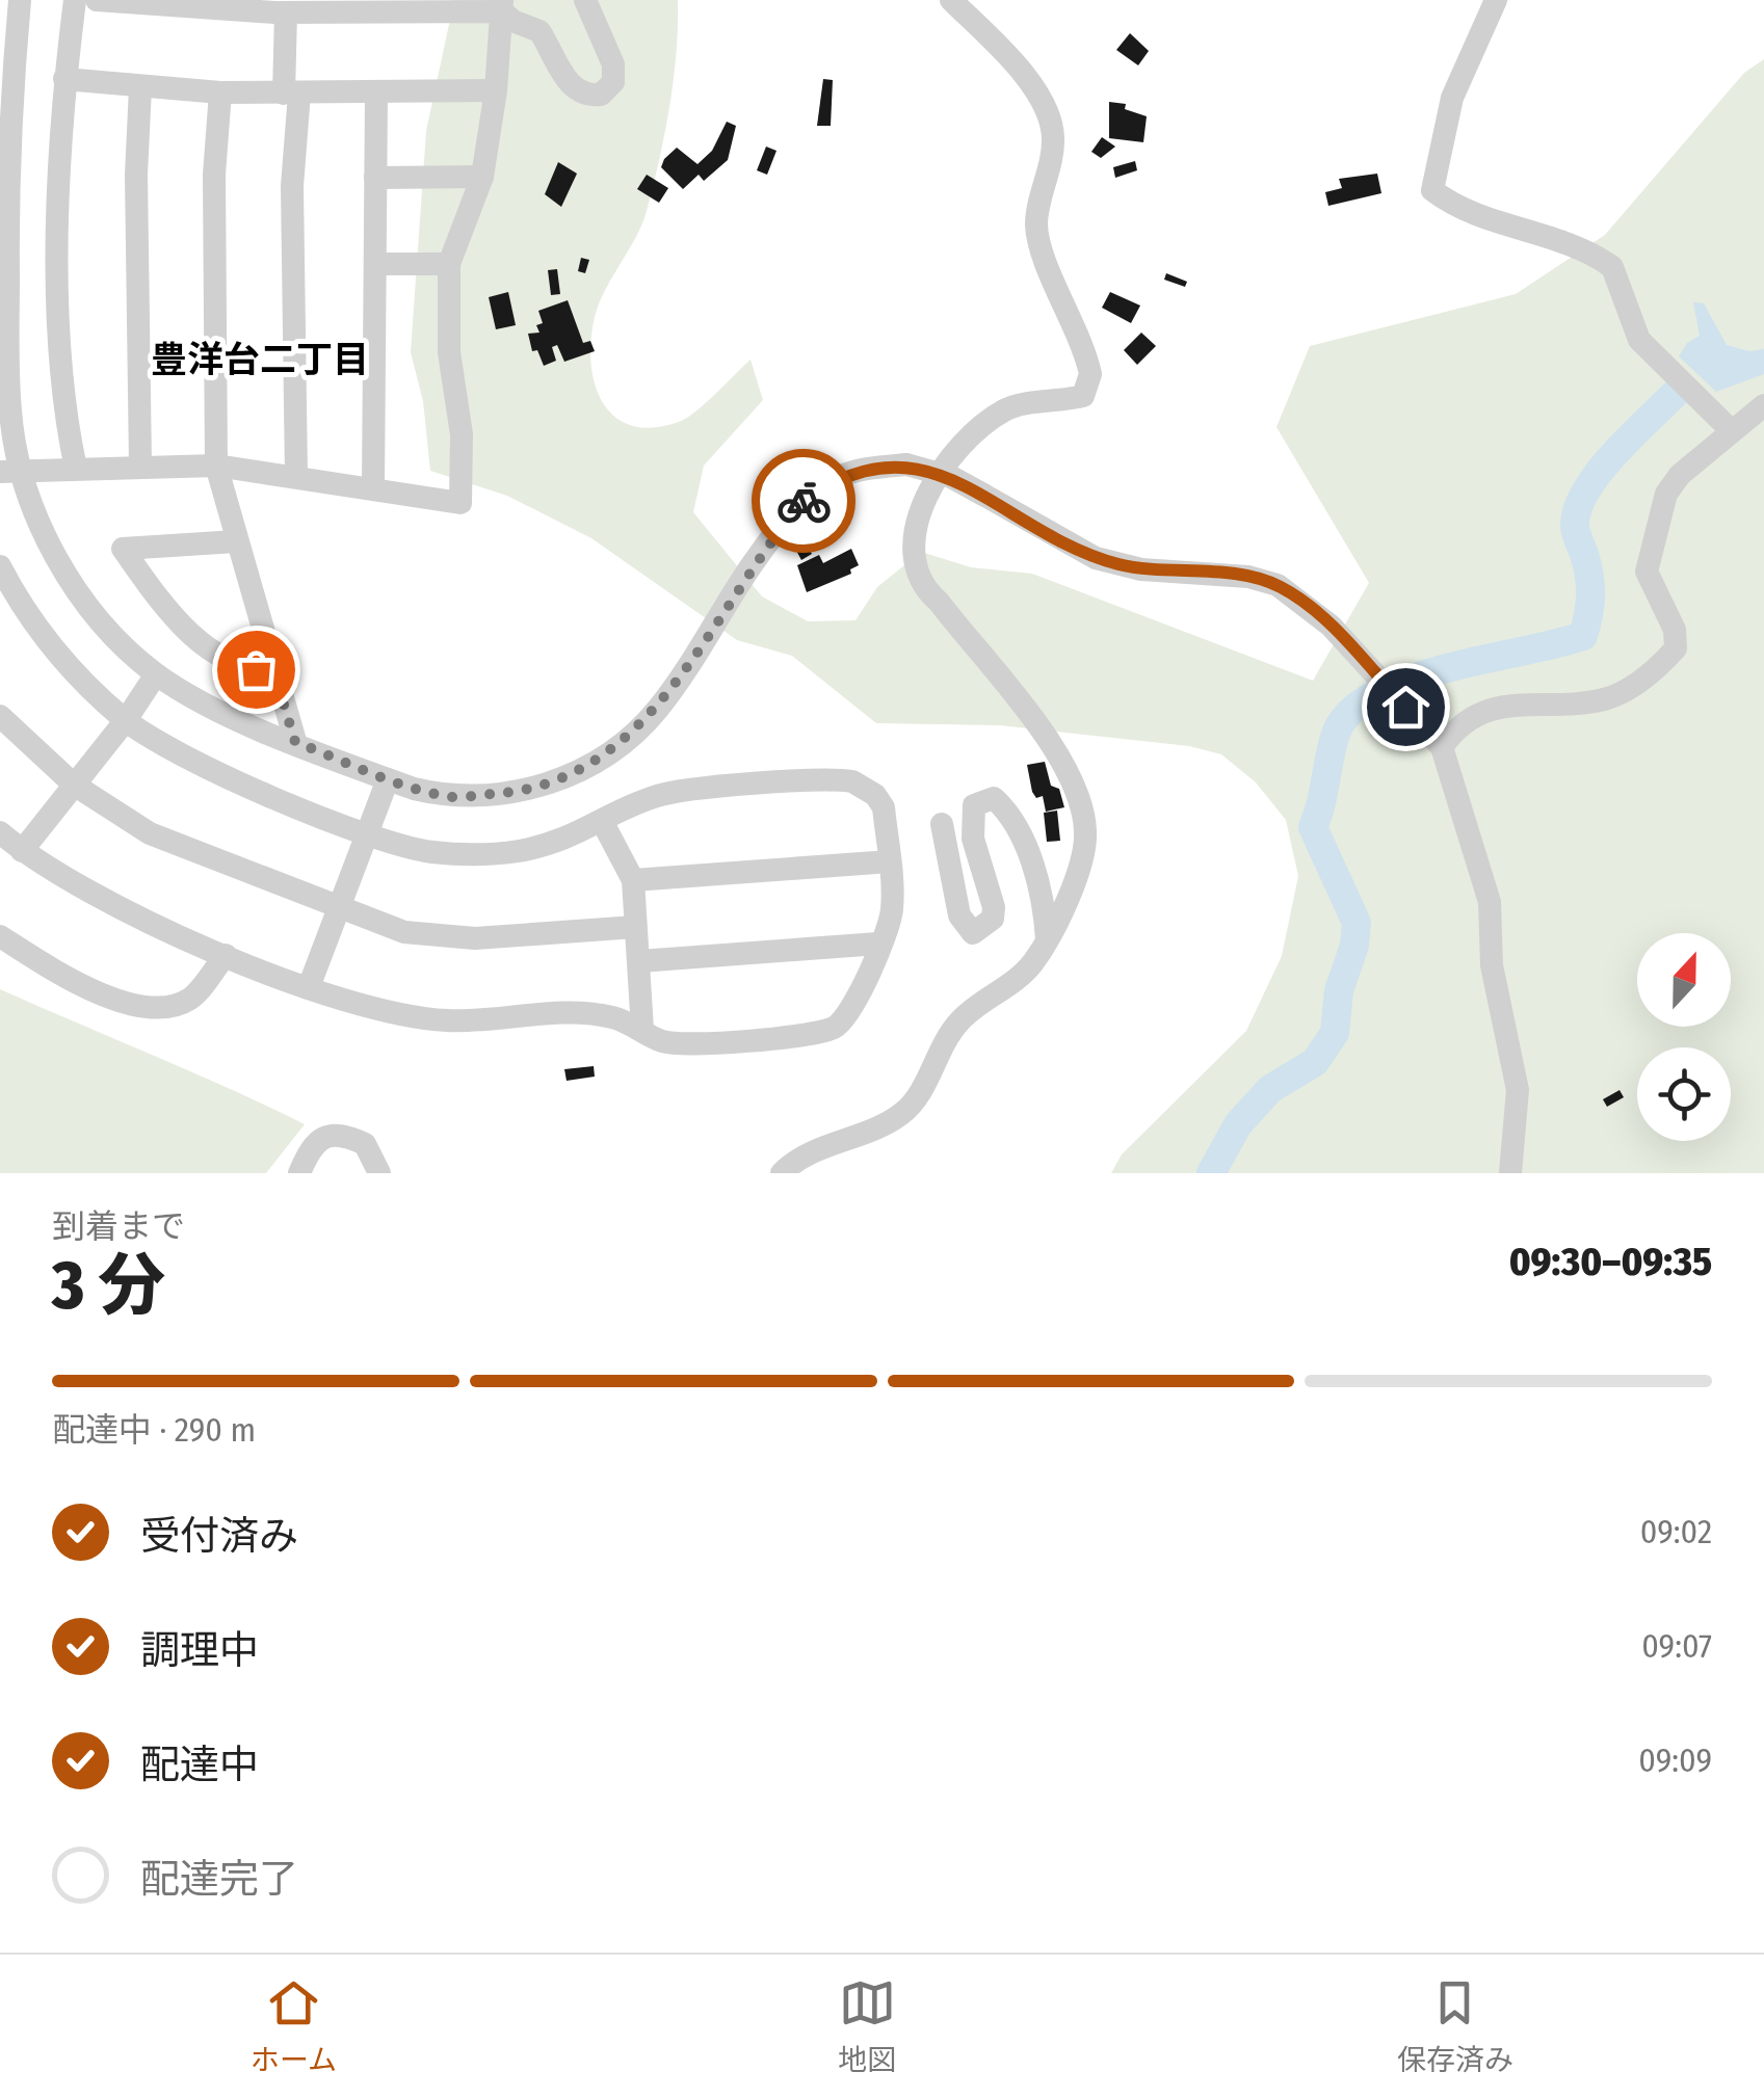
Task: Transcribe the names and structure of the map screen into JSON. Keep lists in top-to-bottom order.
{
  "districts": ["豊洋台二丁目"],
  "north": "top",
  "page": {
    "heading": ["3 分", "到着まで", "09:30–09:35"],
    "bar": "配達中 · 290 m",
    "list": [
      ["受付済み", "09:02"],
      ["調理中", "09:07"],
      ["配達中", "09:09"],
      "配達完了"
    ],
    "tabs": ["ホーム", "地図", "保存済み"]
  }
}
